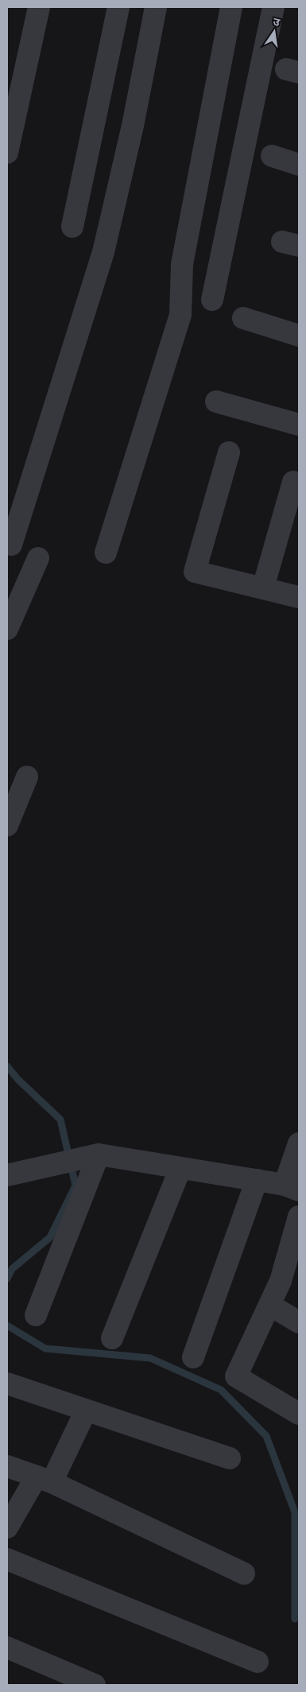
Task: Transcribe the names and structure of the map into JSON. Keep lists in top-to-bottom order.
{
  "north": "top"
}
